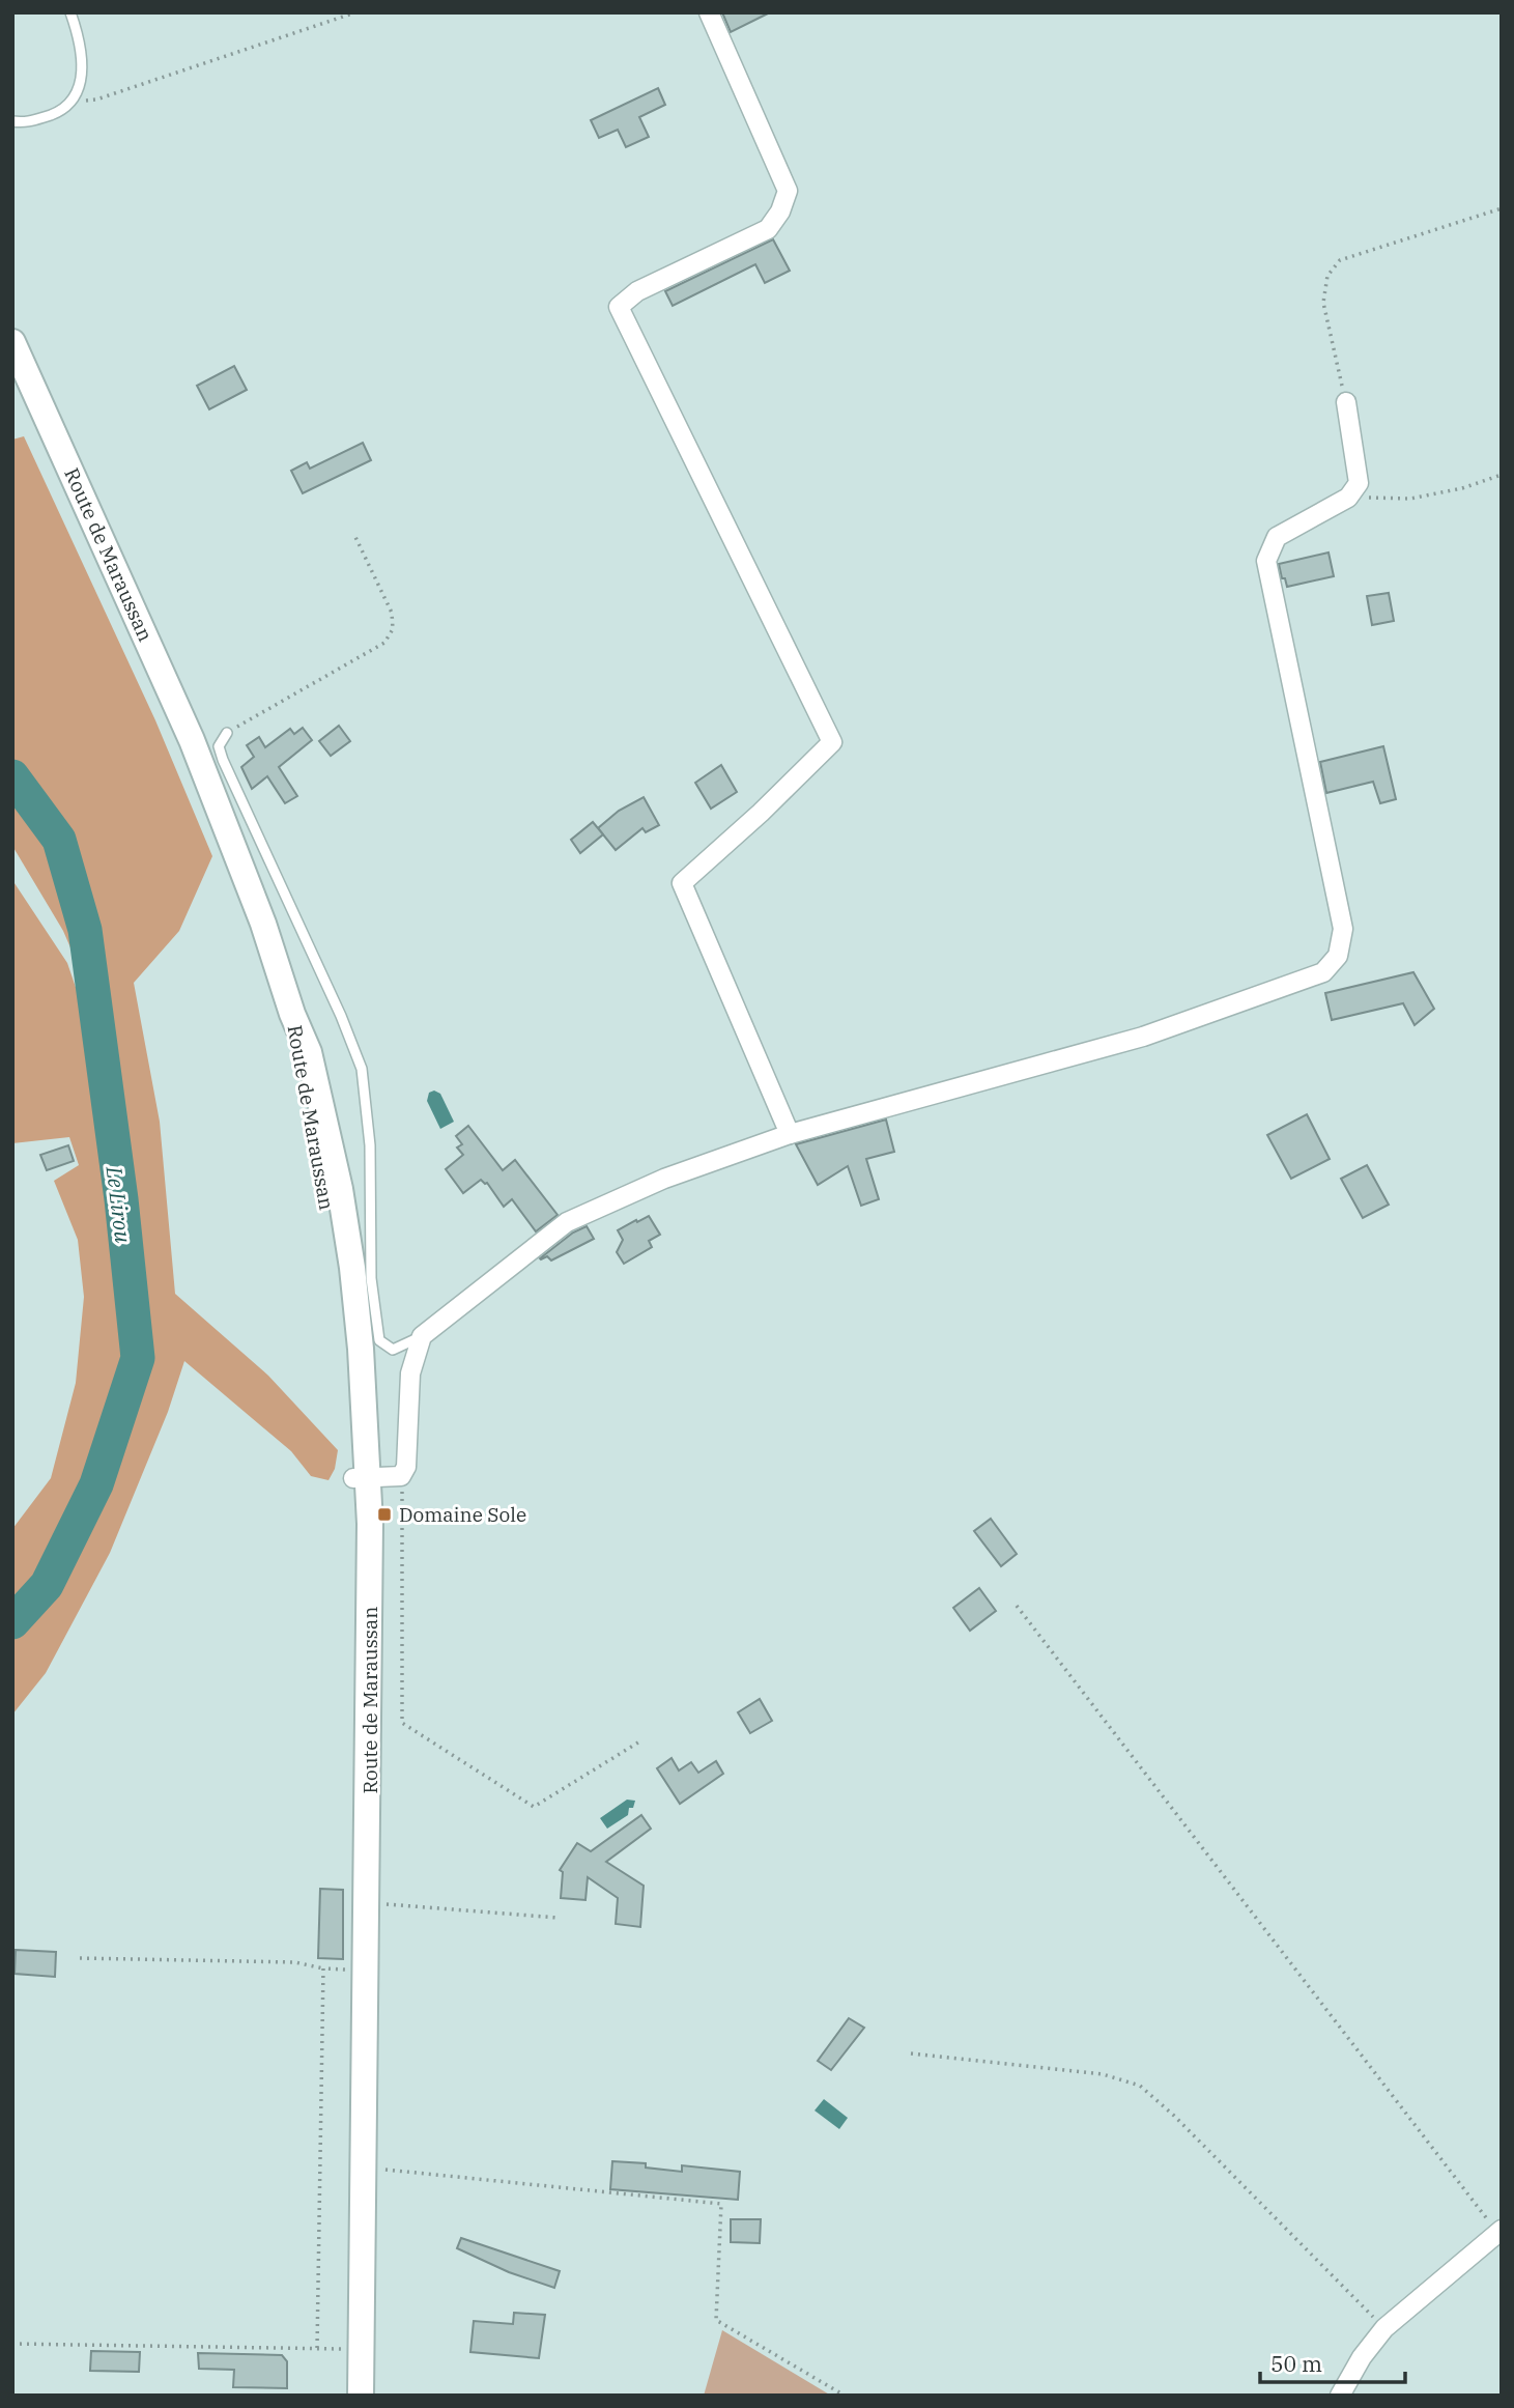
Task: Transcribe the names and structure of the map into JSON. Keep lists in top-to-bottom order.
{
  "streets": {
    "main road": ["Route de Maraussan"]
  },
  "water": ["Le Lirou"],
  "places": {
    "transit": ["Domaine Sole"]
  },
  "scale_bar": "50 m"
}
